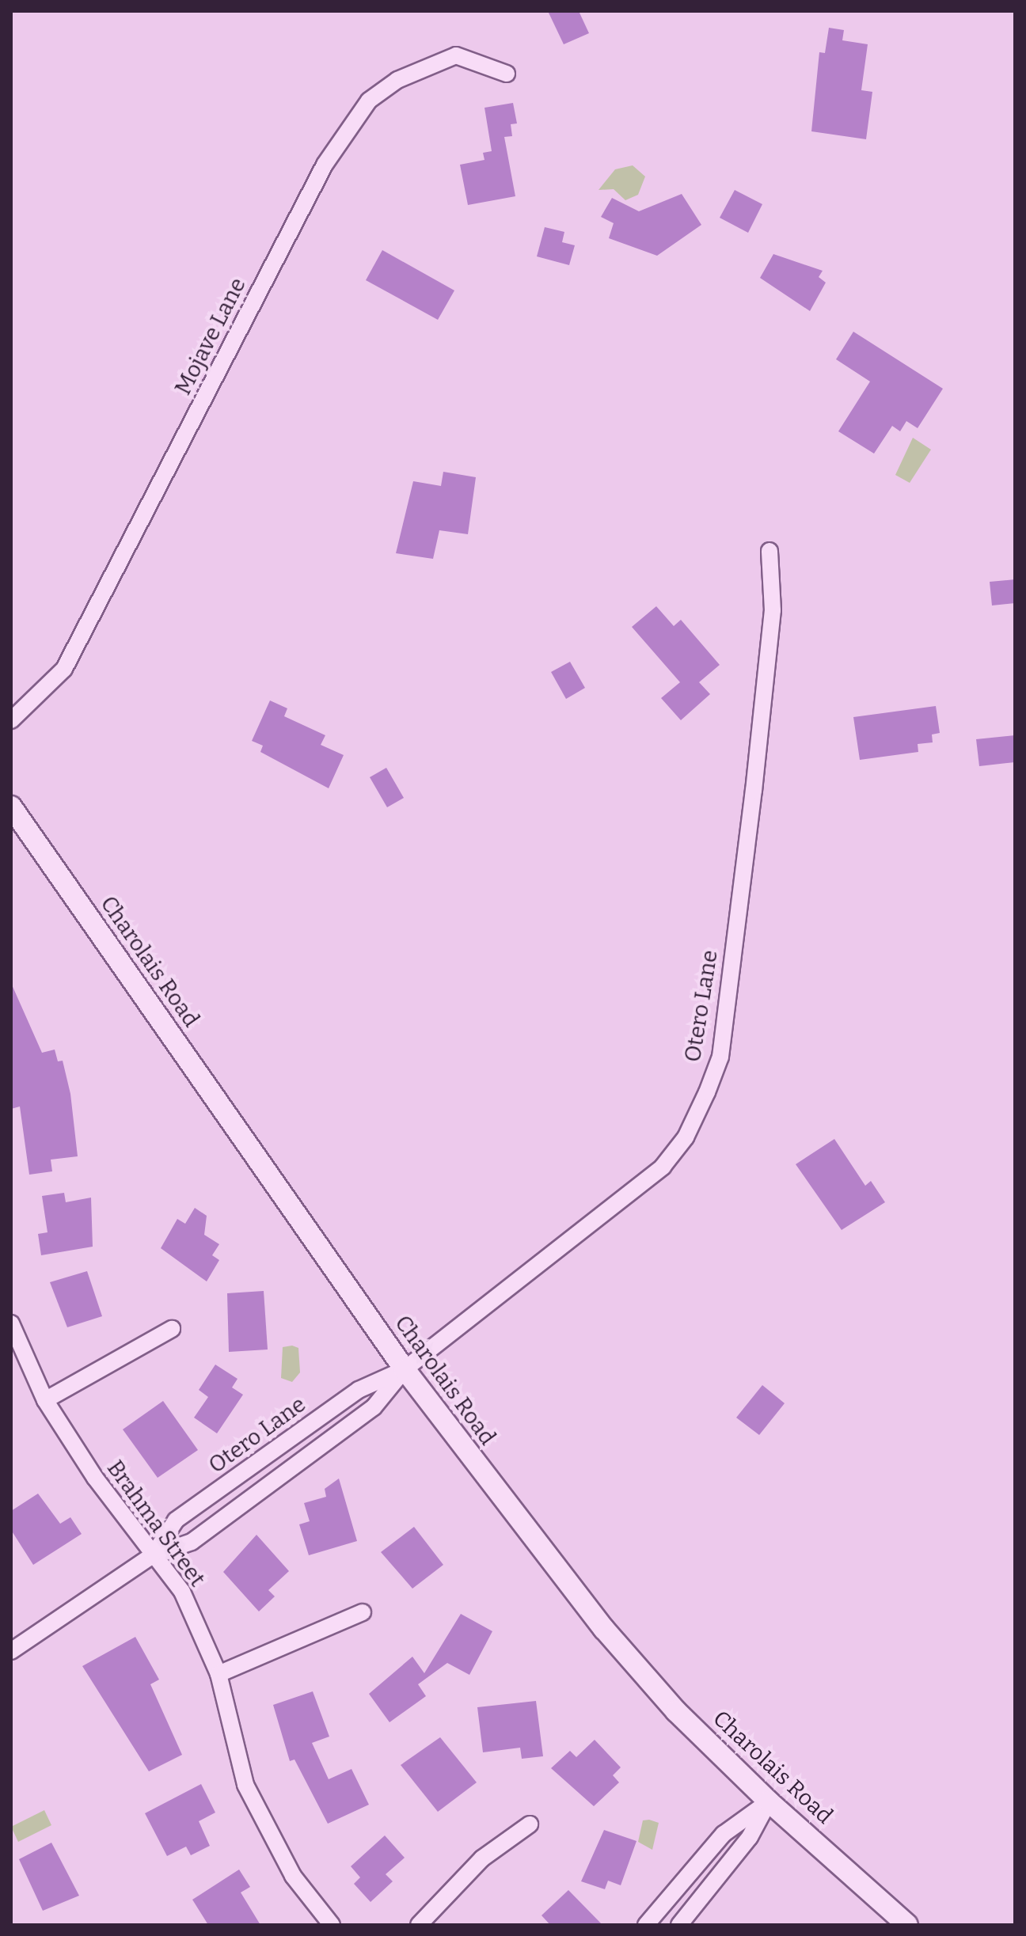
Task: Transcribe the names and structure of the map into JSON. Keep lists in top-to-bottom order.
{
  "streets": {
    "street": [
      "Mojave Lane",
      "Charolais Road",
      "Otero Lane",
      "Brahma Street"
    ]
  },
  "crossings": [
    ["Charolais Road", "Otero Lane"],
    ["Otero Lane", "Brahma Street"]
  ]
}
